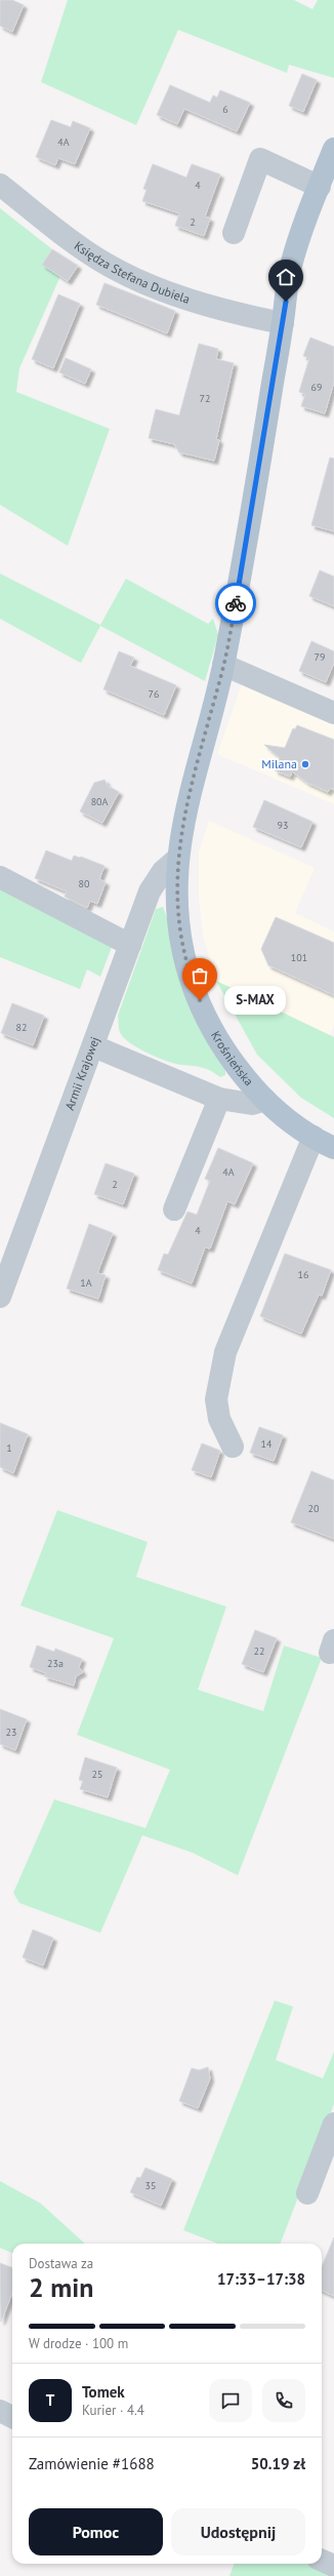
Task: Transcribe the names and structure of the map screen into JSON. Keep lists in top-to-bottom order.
{
  "streets": {
    "main road": ["Krośnieńska"],
    "street": ["Księdza Stefana Dubiela", "Armii Krajowej"]
  },
  "crossings": [
    ["Księdza Stefana Dubiela", "Krośnieńska"],
    ["Krośnieńska", "Armii Krajowej"]
  ],
  "places": ["Milana", "S-MAX"],
  "house_numbers": [
    "6",
    "4A",
    "4",
    "2",
    "69",
    "72",
    "79",
    "76",
    "80A",
    "93",
    "80",
    "101",
    "82",
    "4A",
    "2",
    "4",
    "16",
    "1A",
    "14",
    "1",
    "20",
    "22",
    "23a",
    "23",
    "25",
    "35"
  ],
  "page": {
    "bubble": "S-MAX",
    "heading": ["2 min", "Dostawa za", "17:33–17:38"],
    "panel": [
      "Tomek",
      "Kurier · 4.4",
      "Zamówienie #1688",
      "50.19 zł"
    ],
    "bar": "W drodze · 100 m",
    "round": "T",
    "buttons": ["Pomoc", "Udostępnij"]
  }
}
